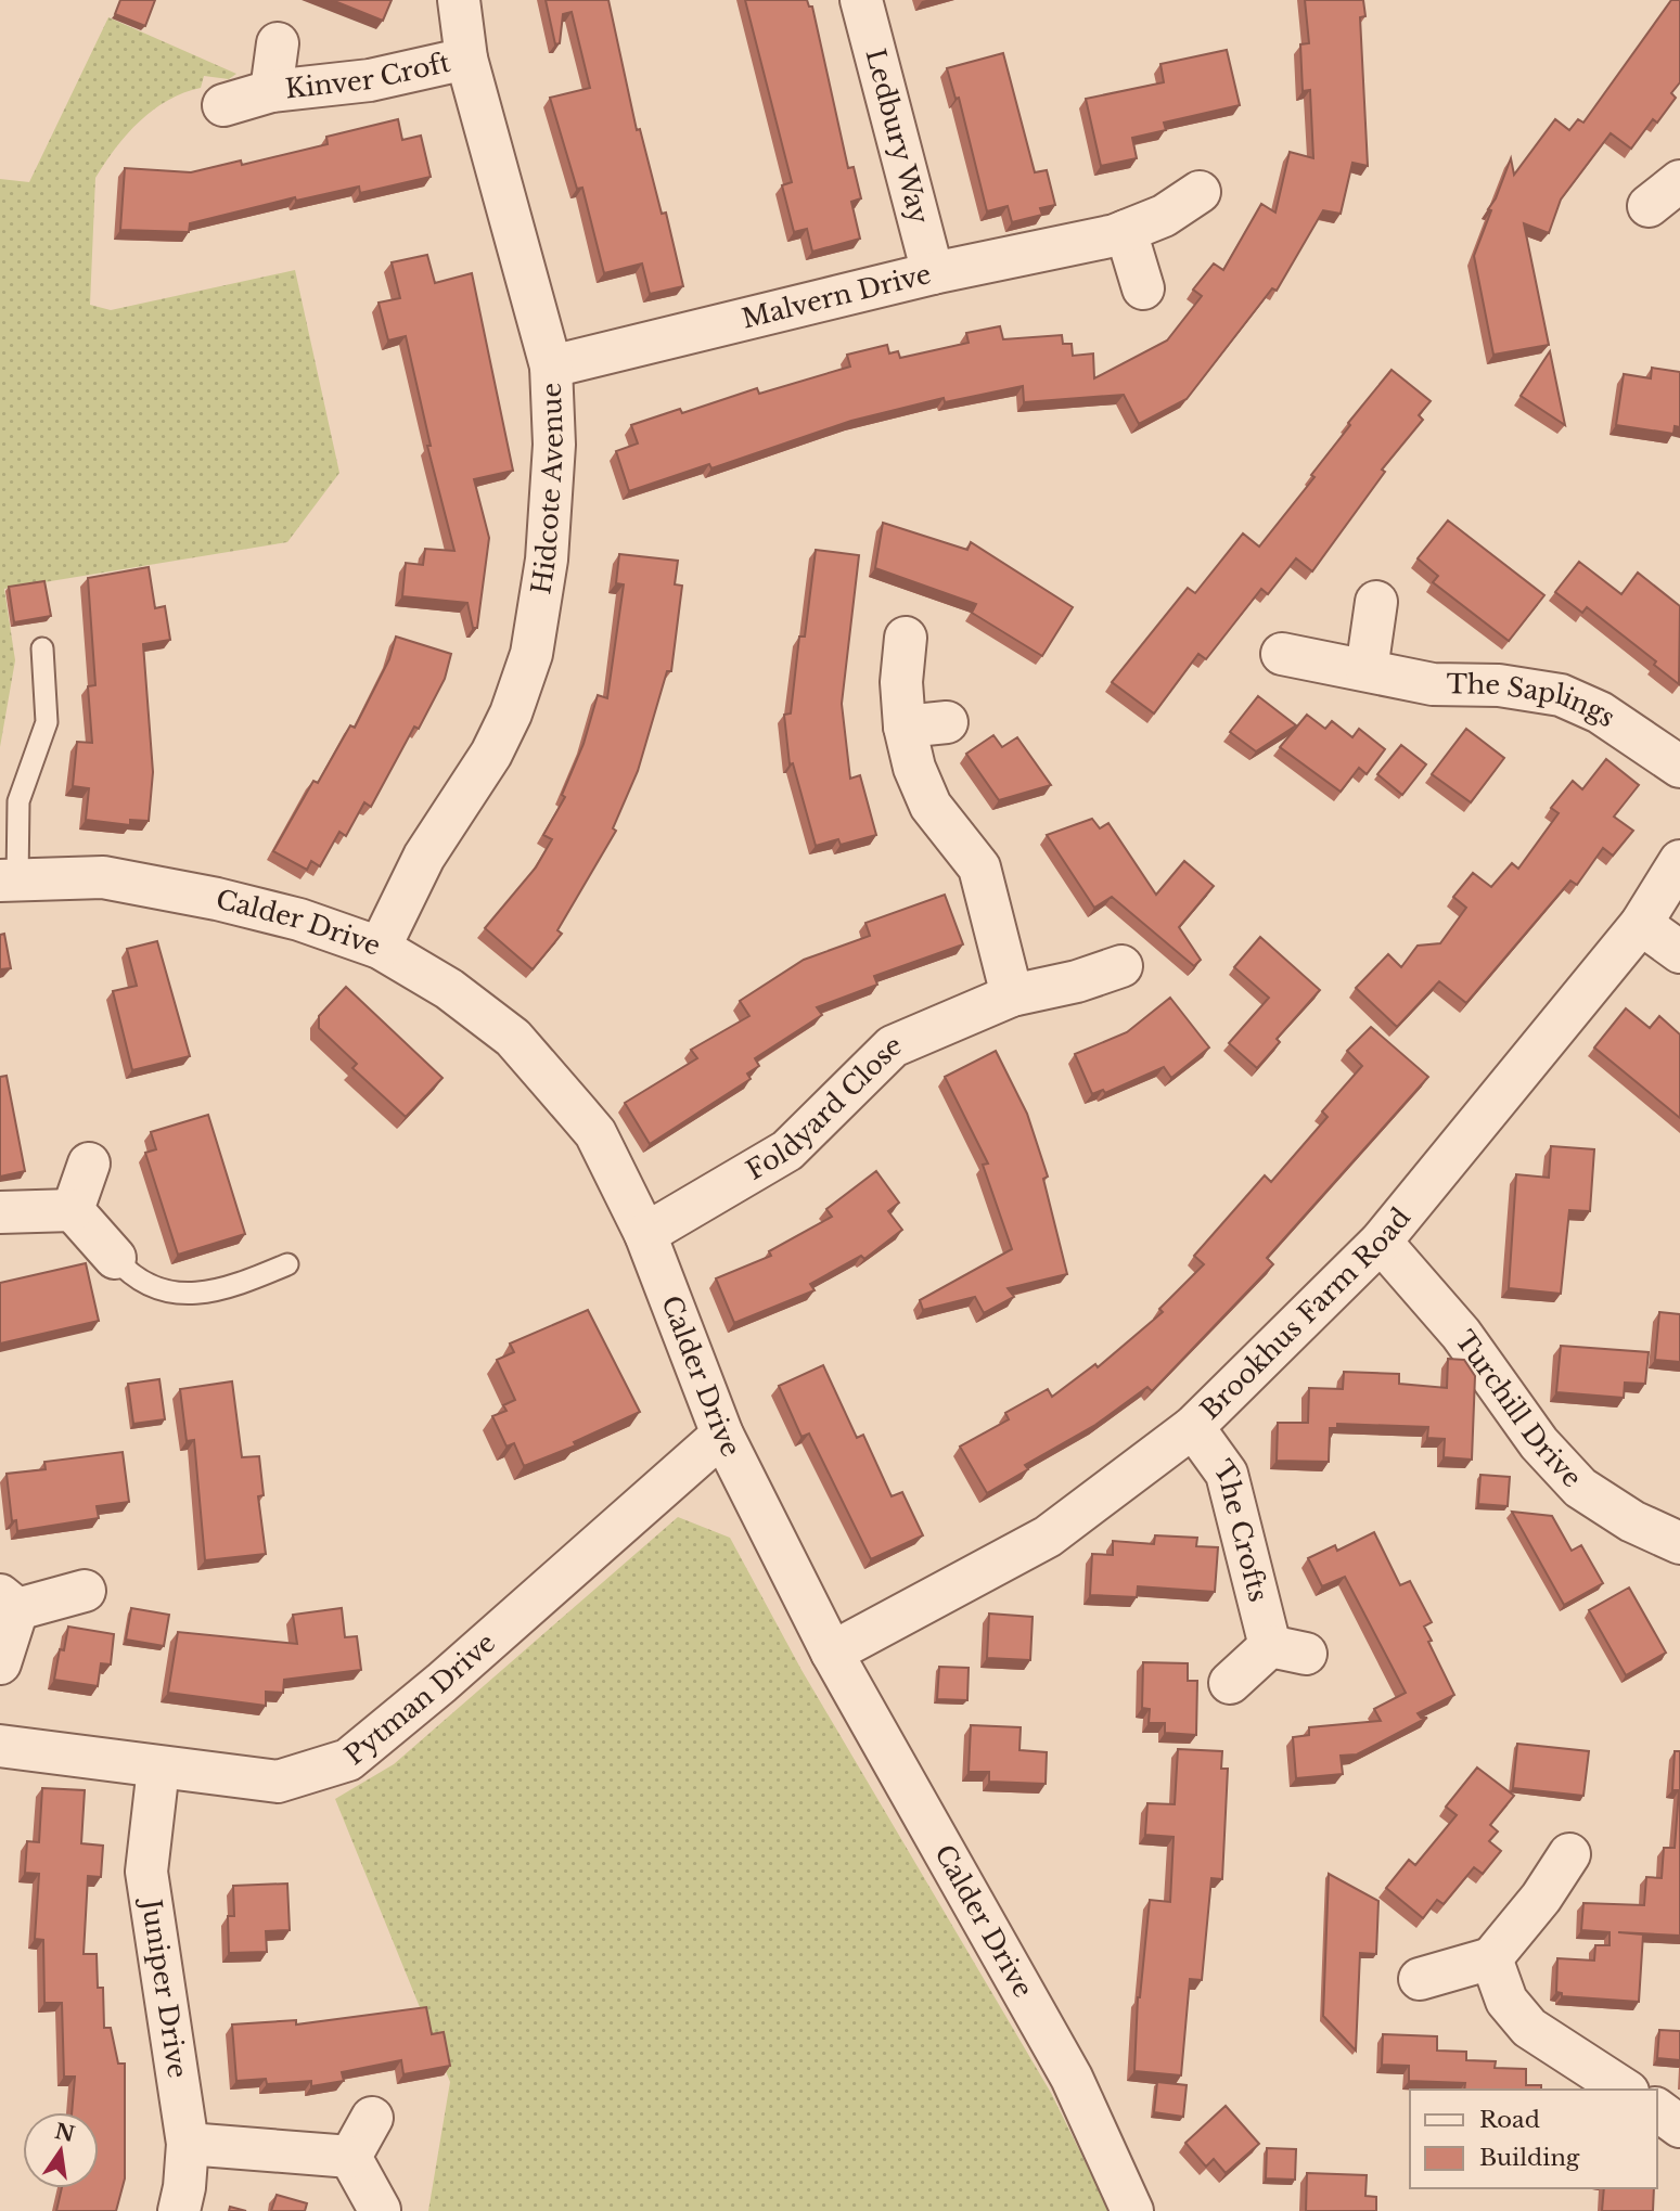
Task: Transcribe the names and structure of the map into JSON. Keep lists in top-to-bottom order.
{
  "streets": {
    "street": [
      "Kinver Croft",
      "Ledbury Way",
      "Malvern Drive",
      "Hidcote Avenue",
      "The Saplings",
      "Calder Drive",
      "Foldyard Close",
      "Brookhus Farm Road",
      "Turchill Drive",
      "The Crofts",
      "Pytman Drive",
      "Juniper Drive"
    ]
  },
  "crossings": [
    ["Kinver Croft", "Hidcote Avenue"],
    ["Ledbury Way", "Malvern Drive"],
    ["Malvern Drive", "Hidcote Avenue"],
    ["Hidcote Avenue", "Calder Drive"],
    ["Calder Drive", "Foldyard Close"],
    ["Calder Drive", "Brookhus Farm Road"],
    ["Calder Drive", "Pytman Drive"],
    ["Brookhus Farm Road", "Turchill Drive"],
    ["Brookhus Farm Road", "The Crofts"],
    ["Pytman Drive", "Juniper Drive"]
  ],
  "legend": ["Road", "Building"],
  "north": "top"
}
